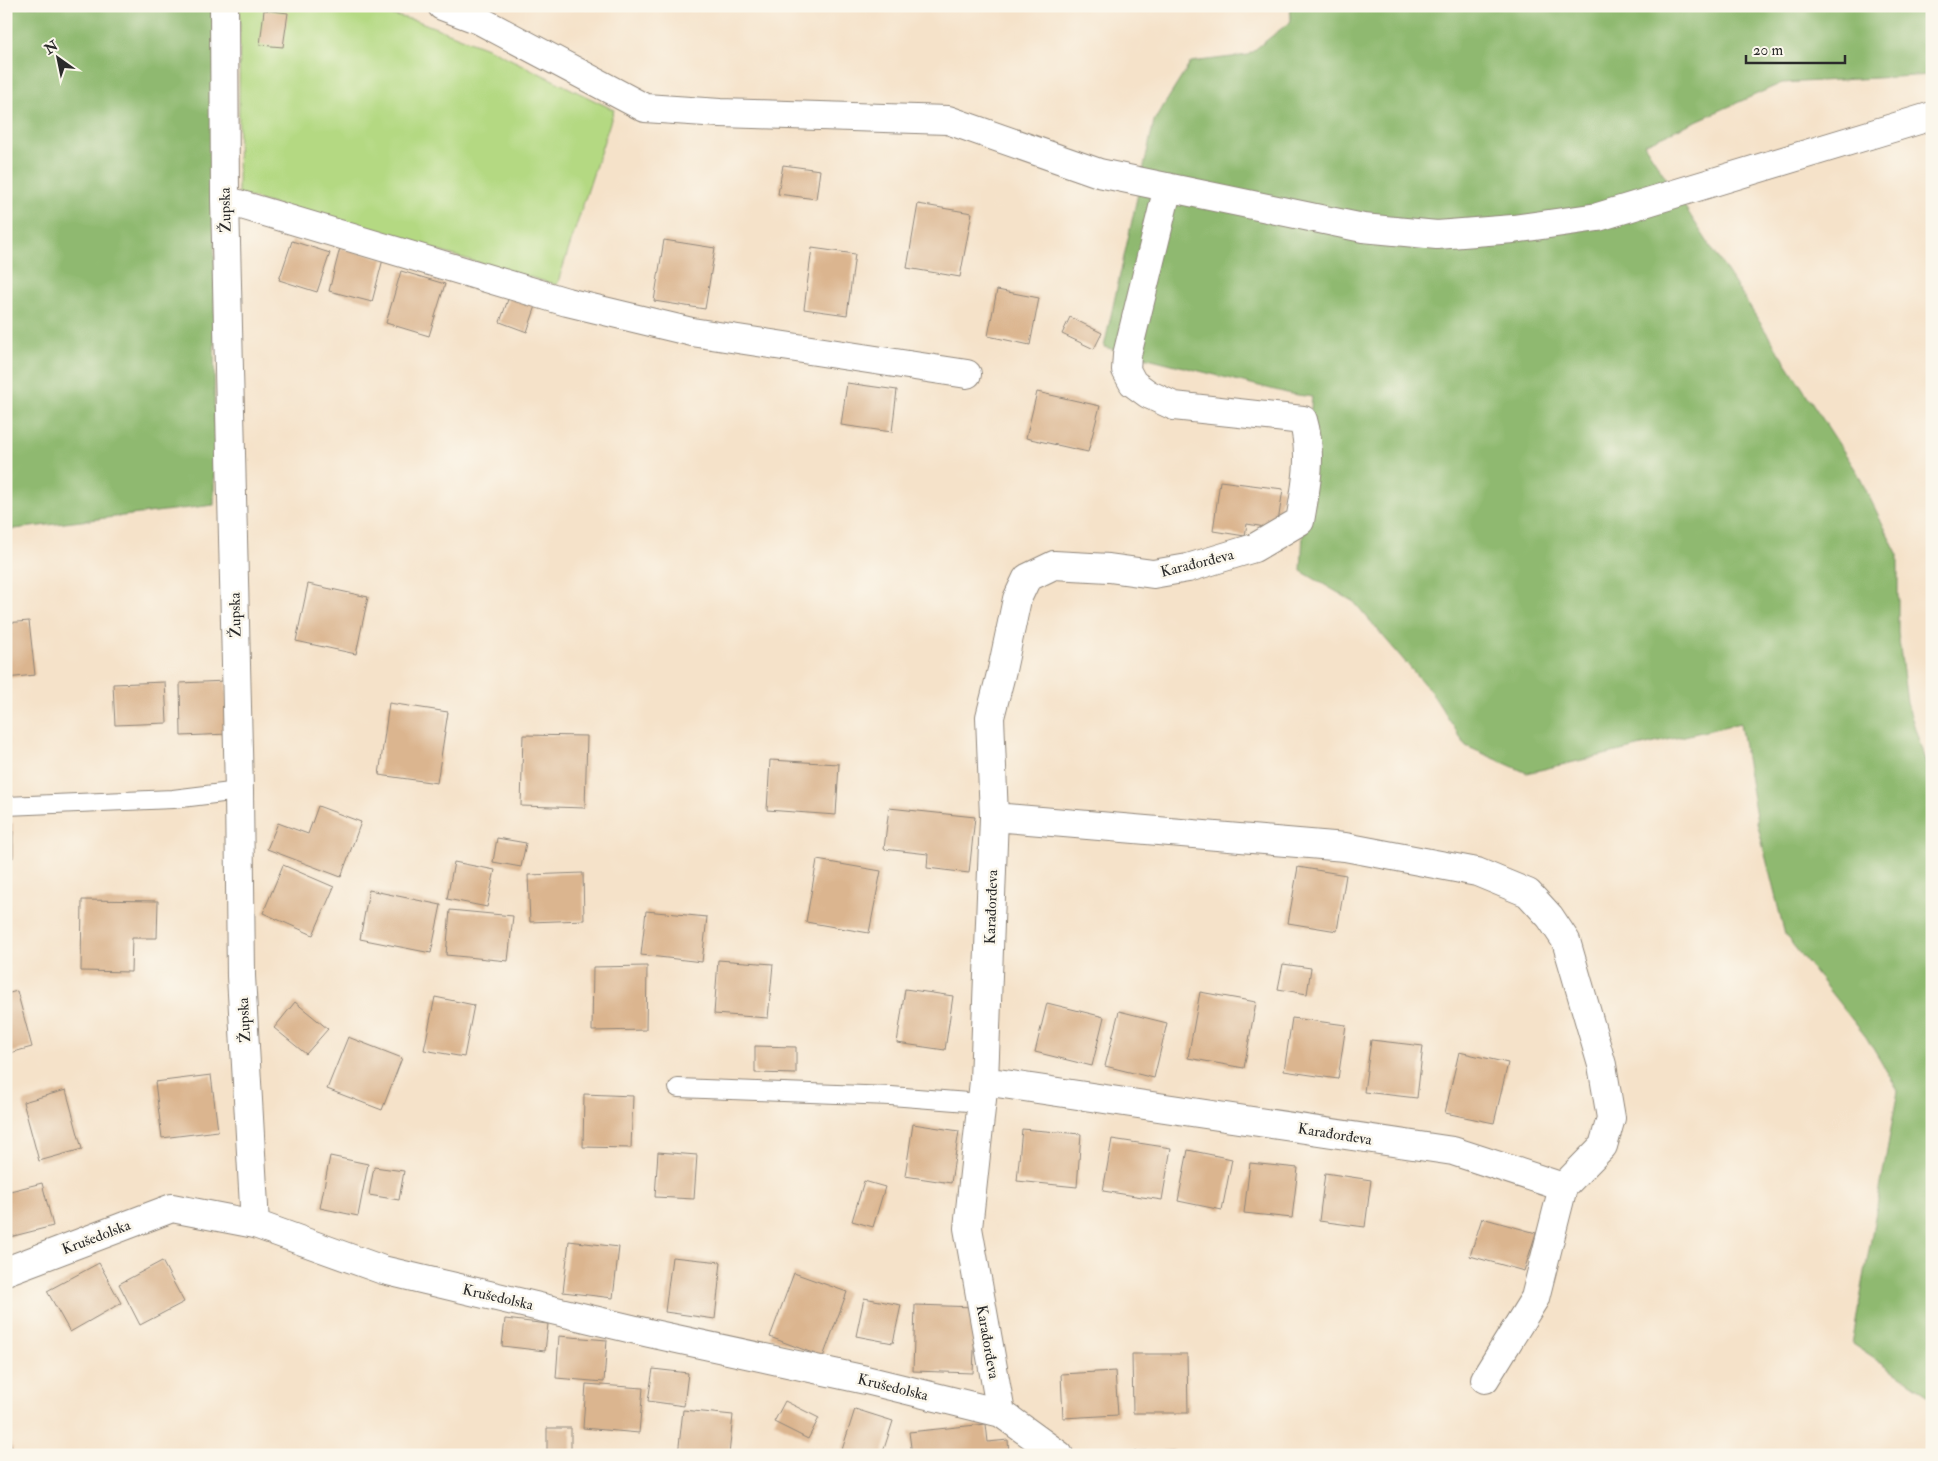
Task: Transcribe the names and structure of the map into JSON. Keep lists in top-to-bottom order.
{
  "streets": {
    "street": ["Župska", "Karađorđeva", "Krušedolska"]
  },
  "crossings": [
    ["Župska", "Krušedolska"],
    ["Karađorđeva", "Krušedolska"]
  ],
  "scale_bar": "20 m",
  "north": "top left"
}
